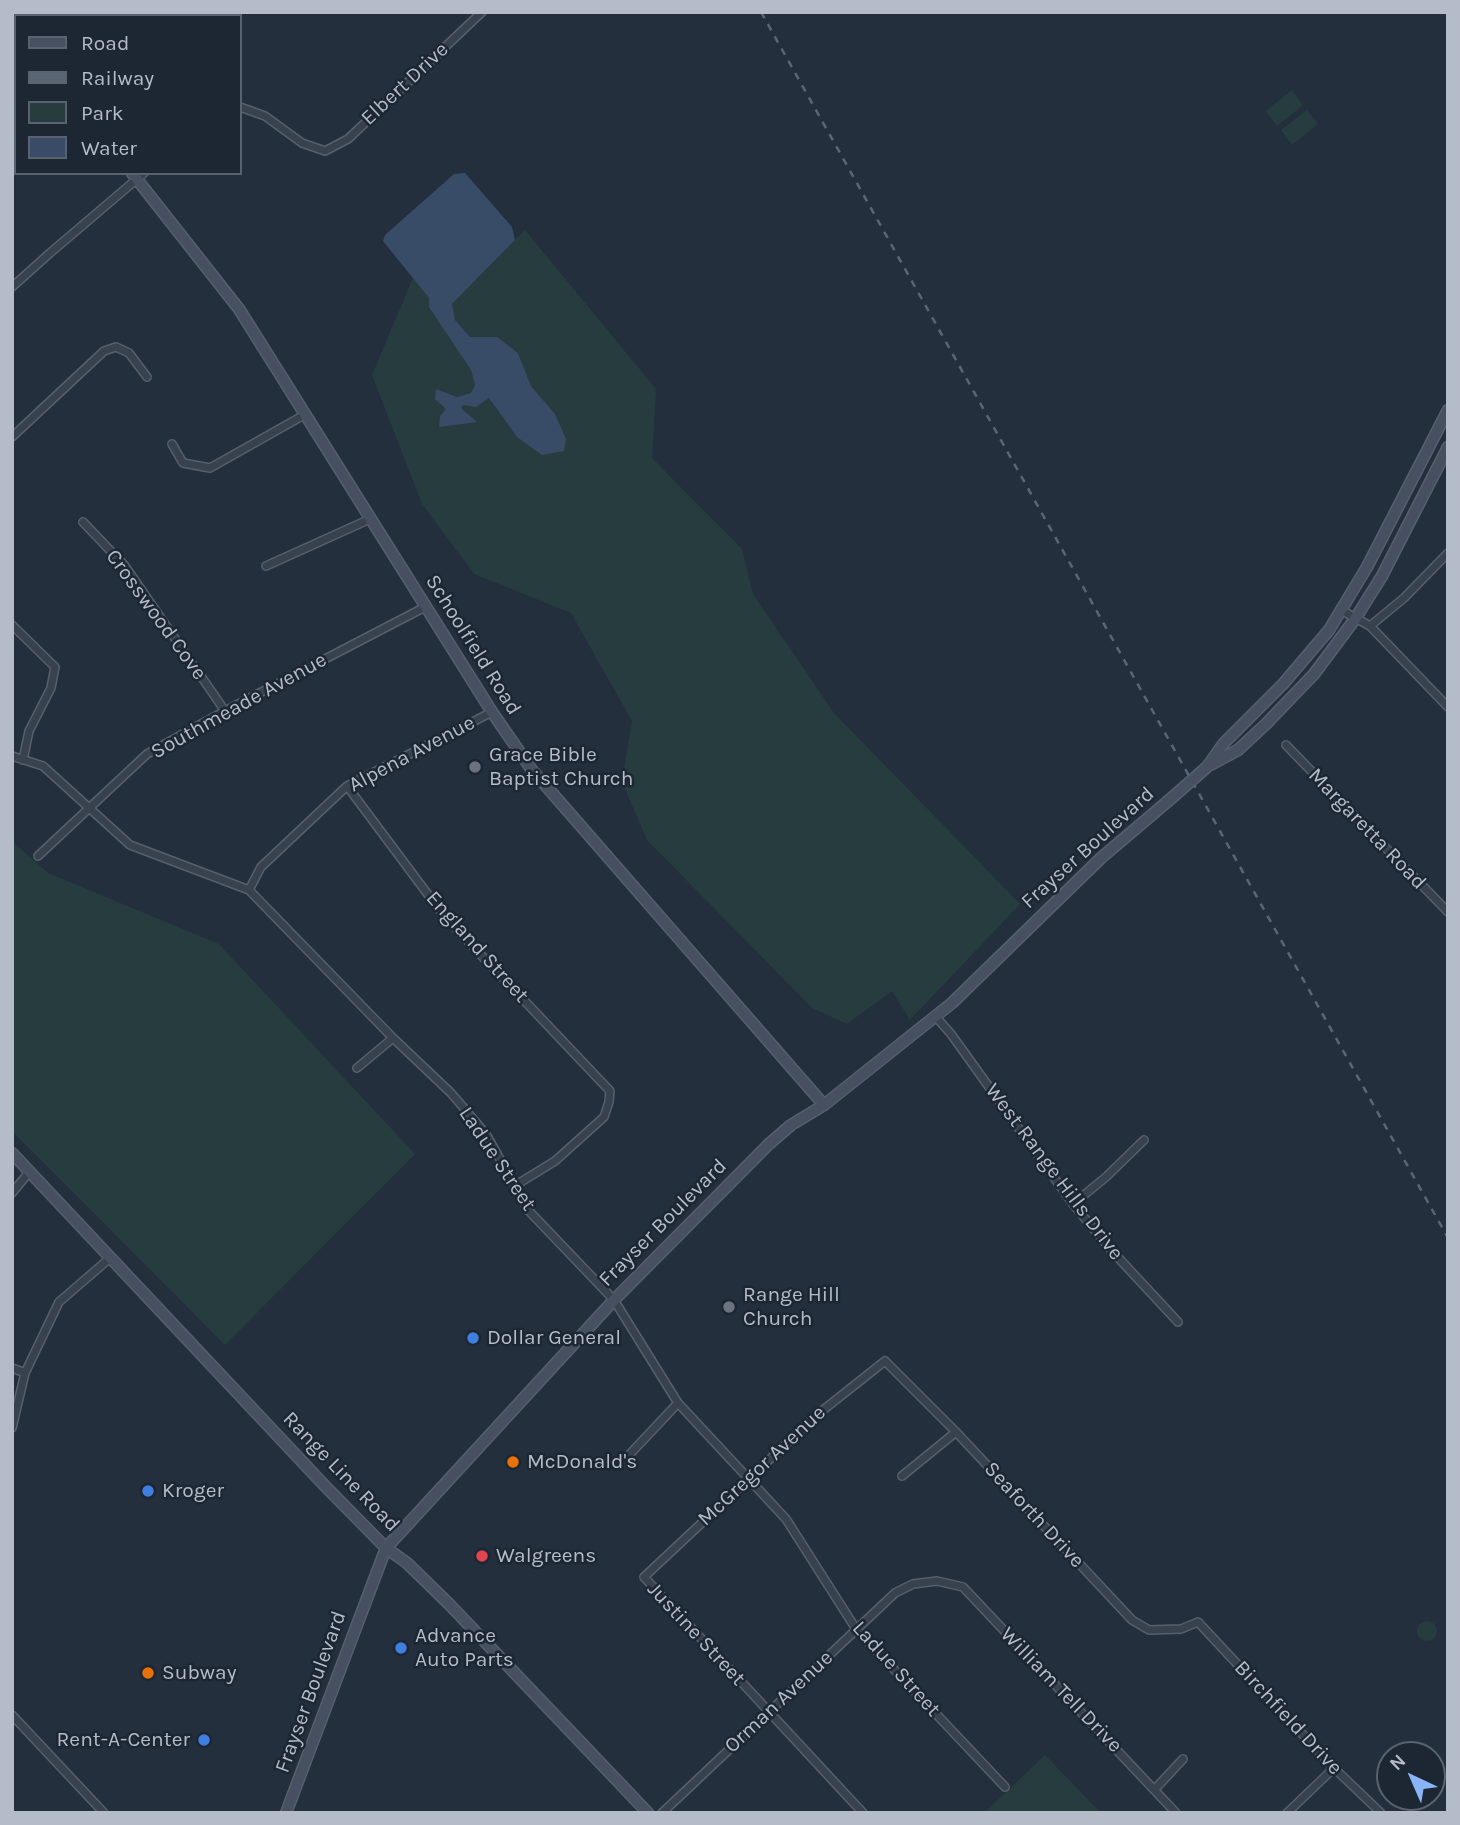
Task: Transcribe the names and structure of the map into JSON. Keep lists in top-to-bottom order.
{
  "streets": {
    "main road": ["Schoolfield Road", "Frayser Boulevard", "Range Line Road"],
    "street": [
      "Elbert Drive",
      "Crosswood Cove",
      "Southmeade Avenue",
      "Alpena Avenue",
      "Margaretta Road",
      "England Street",
      "Ladue Street",
      "West Range Hills Drive",
      "McGregor Avenue",
      "Seaforth Drive",
      "Justine Street",
      "William Tell Drive",
      "Orman Avenue",
      "Birchfield Drive"
    ]
  },
  "crossings": [
    ["Crosswood Cove", "Southmeade Avenue"],
    ["Schoolfield Road", "Southmeade Avenue"],
    ["Schoolfield Road", "Alpena Avenue"],
    ["Schoolfield Road", "Frayser Boulevard"],
    ["Southmeade Avenue", "Ladue Street"],
    ["Alpena Avenue", "England Street"],
    ["Alpena Avenue", "Ladue Street"],
    ["Frayser Boulevard", "Ladue Street"],
    ["Frayser Boulevard", "West Range Hills Drive"],
    ["Frayser Boulevard", "Range Line Road"],
    ["England Street", "Ladue Street"],
    ["Ladue Street", "McGregor Avenue"],
    ["Ladue Street", "Orman Avenue"],
    ["McGregor Avenue", "Seaforth Drive"],
    ["McGregor Avenue", "Justine Street"],
    ["Seaforth Drive", "Birchfield Drive"],
    ["Justine Street", "Orman Avenue"],
    ["William Tell Drive", "Orman Avenue"]
  ],
  "places": [
    "Grace Bible Baptist Church",
    "Range Hill Church",
    "Dollar General",
    "McDonald's",
    "Kroger",
    "Walgreens",
    "Advance Auto Parts",
    "Subway",
    "Rent-A-Center"
  ],
  "legend": [
    "Road",
    "Railway",
    "Park",
    "Water"
  ],
  "north": "top left"
}
